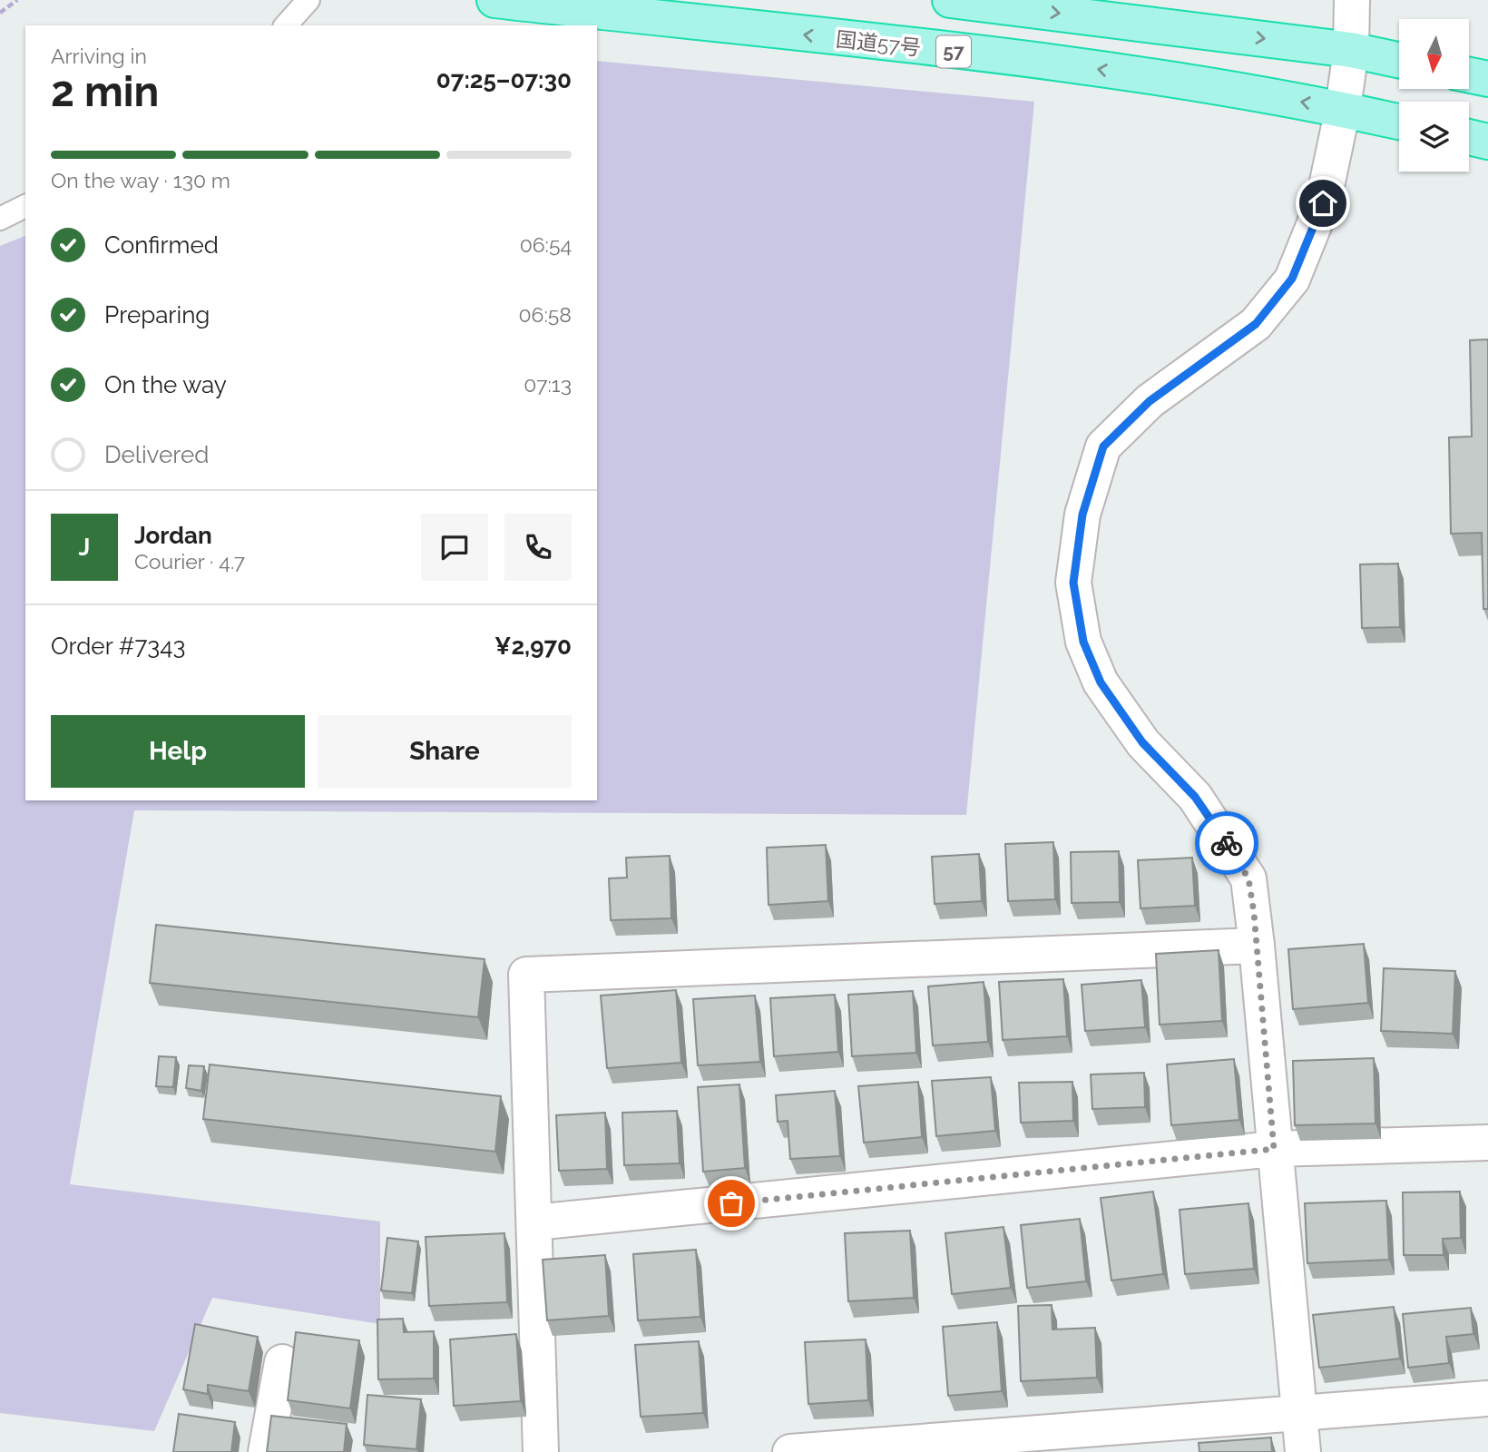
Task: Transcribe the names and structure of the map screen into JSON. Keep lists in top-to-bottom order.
{
  "streets": {
    "highway": ["国道57号", "57"]
  },
  "north": "bottom",
  "page": {
    "heading": ["2 min", "Arriving in", "07:25–07:30"],
    "panel": [
      "Jordan",
      "Courier · 4.7",
      "Order #7343",
      "¥2,970"
    ],
    "bar": "On the way · 130 m",
    "list": [
      ["Confirmed", "06:54"],
      ["Preparing", "06:58"],
      ["On the way", "07:13"],
      "Delivered"
    ],
    "round": "J",
    "buttons": ["Help", "Share"]
  }
}
